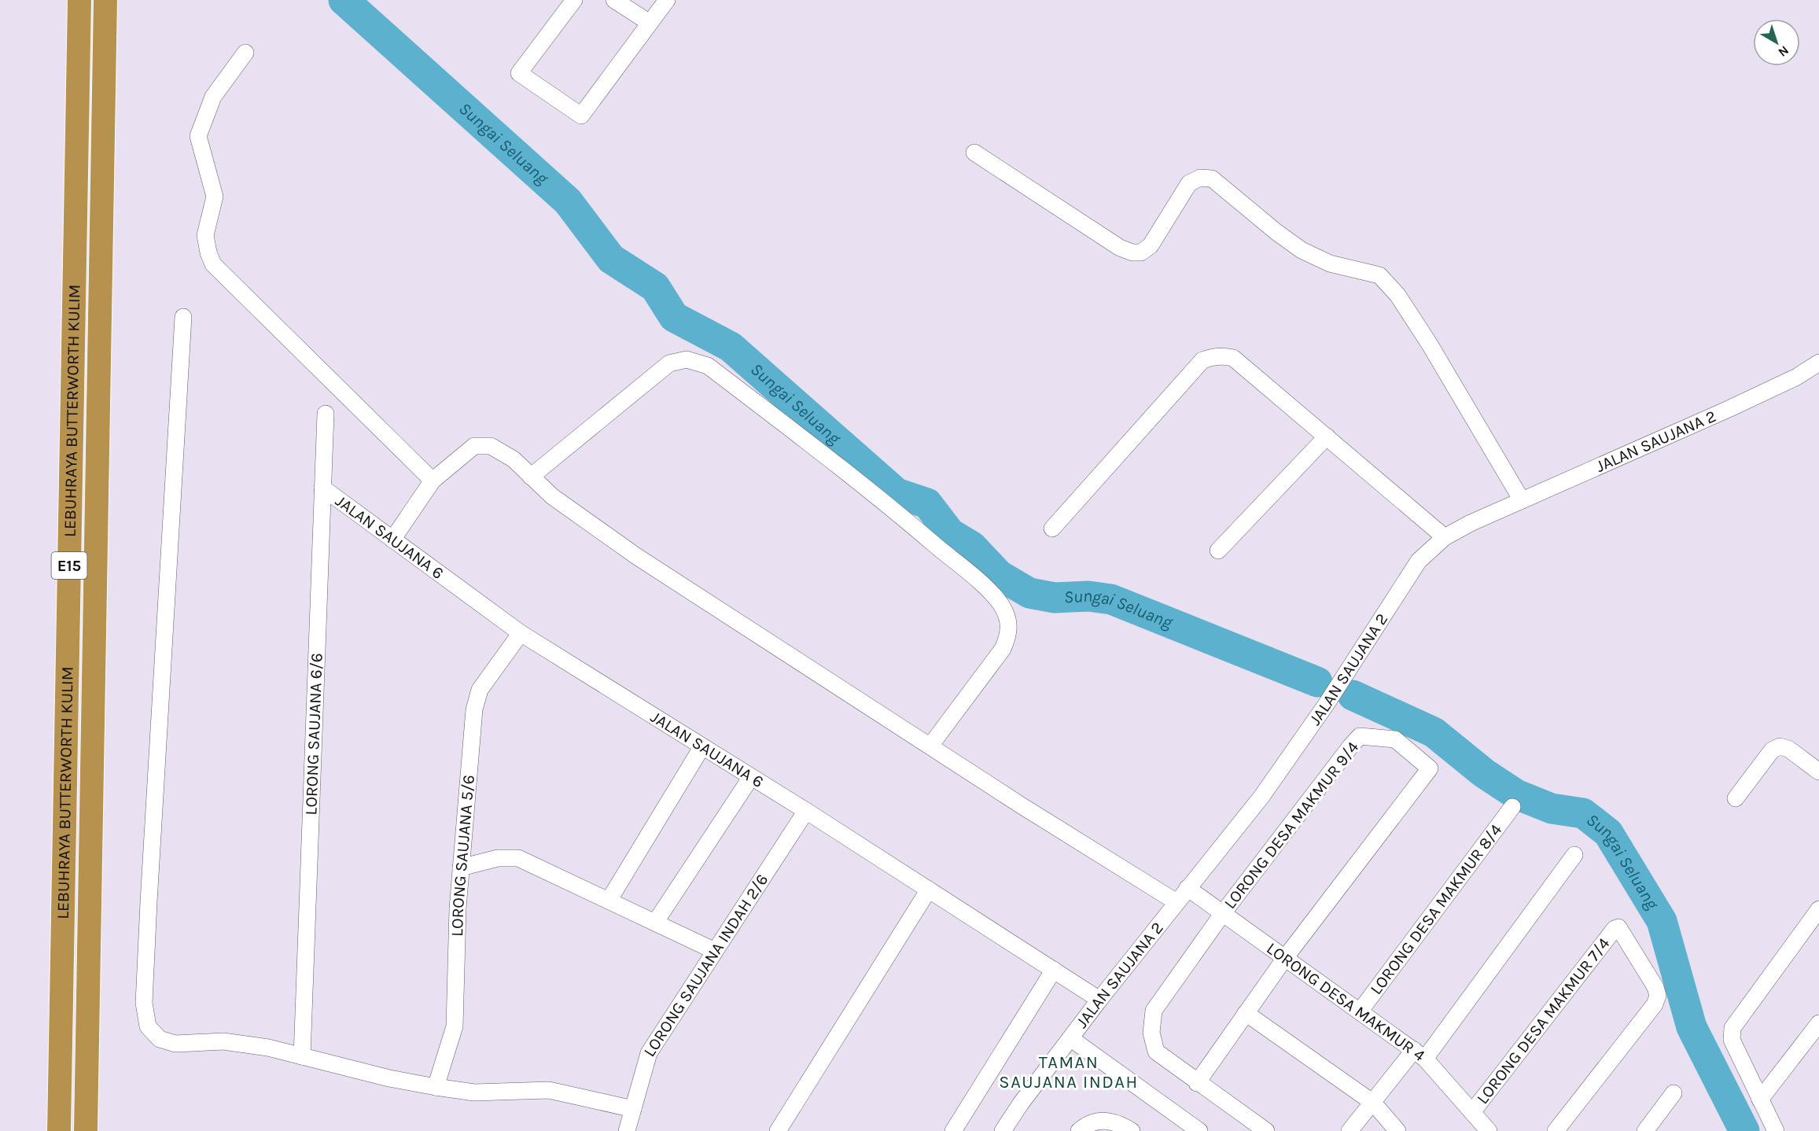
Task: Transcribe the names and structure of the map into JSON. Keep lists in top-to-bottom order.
{
  "streets": {
    "highway": ["LEBUHRAYA BUTTERWORTH KULIM", "E15"],
    "street": [
      "JALAN SAUJANA 2",
      "JALAN SAUJANA 6",
      "LORONG SAUJANA 6/6",
      "LORONG DESA MAKMUR 9/4",
      "LORONG SAUJANA 5/6",
      "LORONG DESA MAKMUR 8/4",
      "LORONG SAUJANA INDAH 2/6",
      "LORONG DESA MAKMUR 4",
      "LORONG DESA MAKMUR 7/4"
    ]
  },
  "crossings": [
    ["JALAN SAUJANA 2", "JALAN SAUJANA 6"],
    ["JALAN SAUJANA 2", "LORONG DESA MAKMUR 4"],
    ["JALAN SAUJANA 6", "LORONG SAUJANA 6/6"],
    ["JALAN SAUJANA 6", "LORONG SAUJANA 5/6"],
    ["JALAN SAUJANA 6", "LORONG SAUJANA INDAH 2/6"],
    ["LORONG DESA MAKMUR 9/4", "LORONG DESA MAKMUR 4"],
    ["LORONG DESA MAKMUR 8/4", "LORONG DESA MAKMUR 4"],
    ["LORONG DESA MAKMUR 4", "LORONG DESA MAKMUR 7/4"]
  ],
  "districts": ["TAMAN SAUJANA INDAH"],
  "water": ["Sungai Seluang"],
  "north": "bottom right"
}
